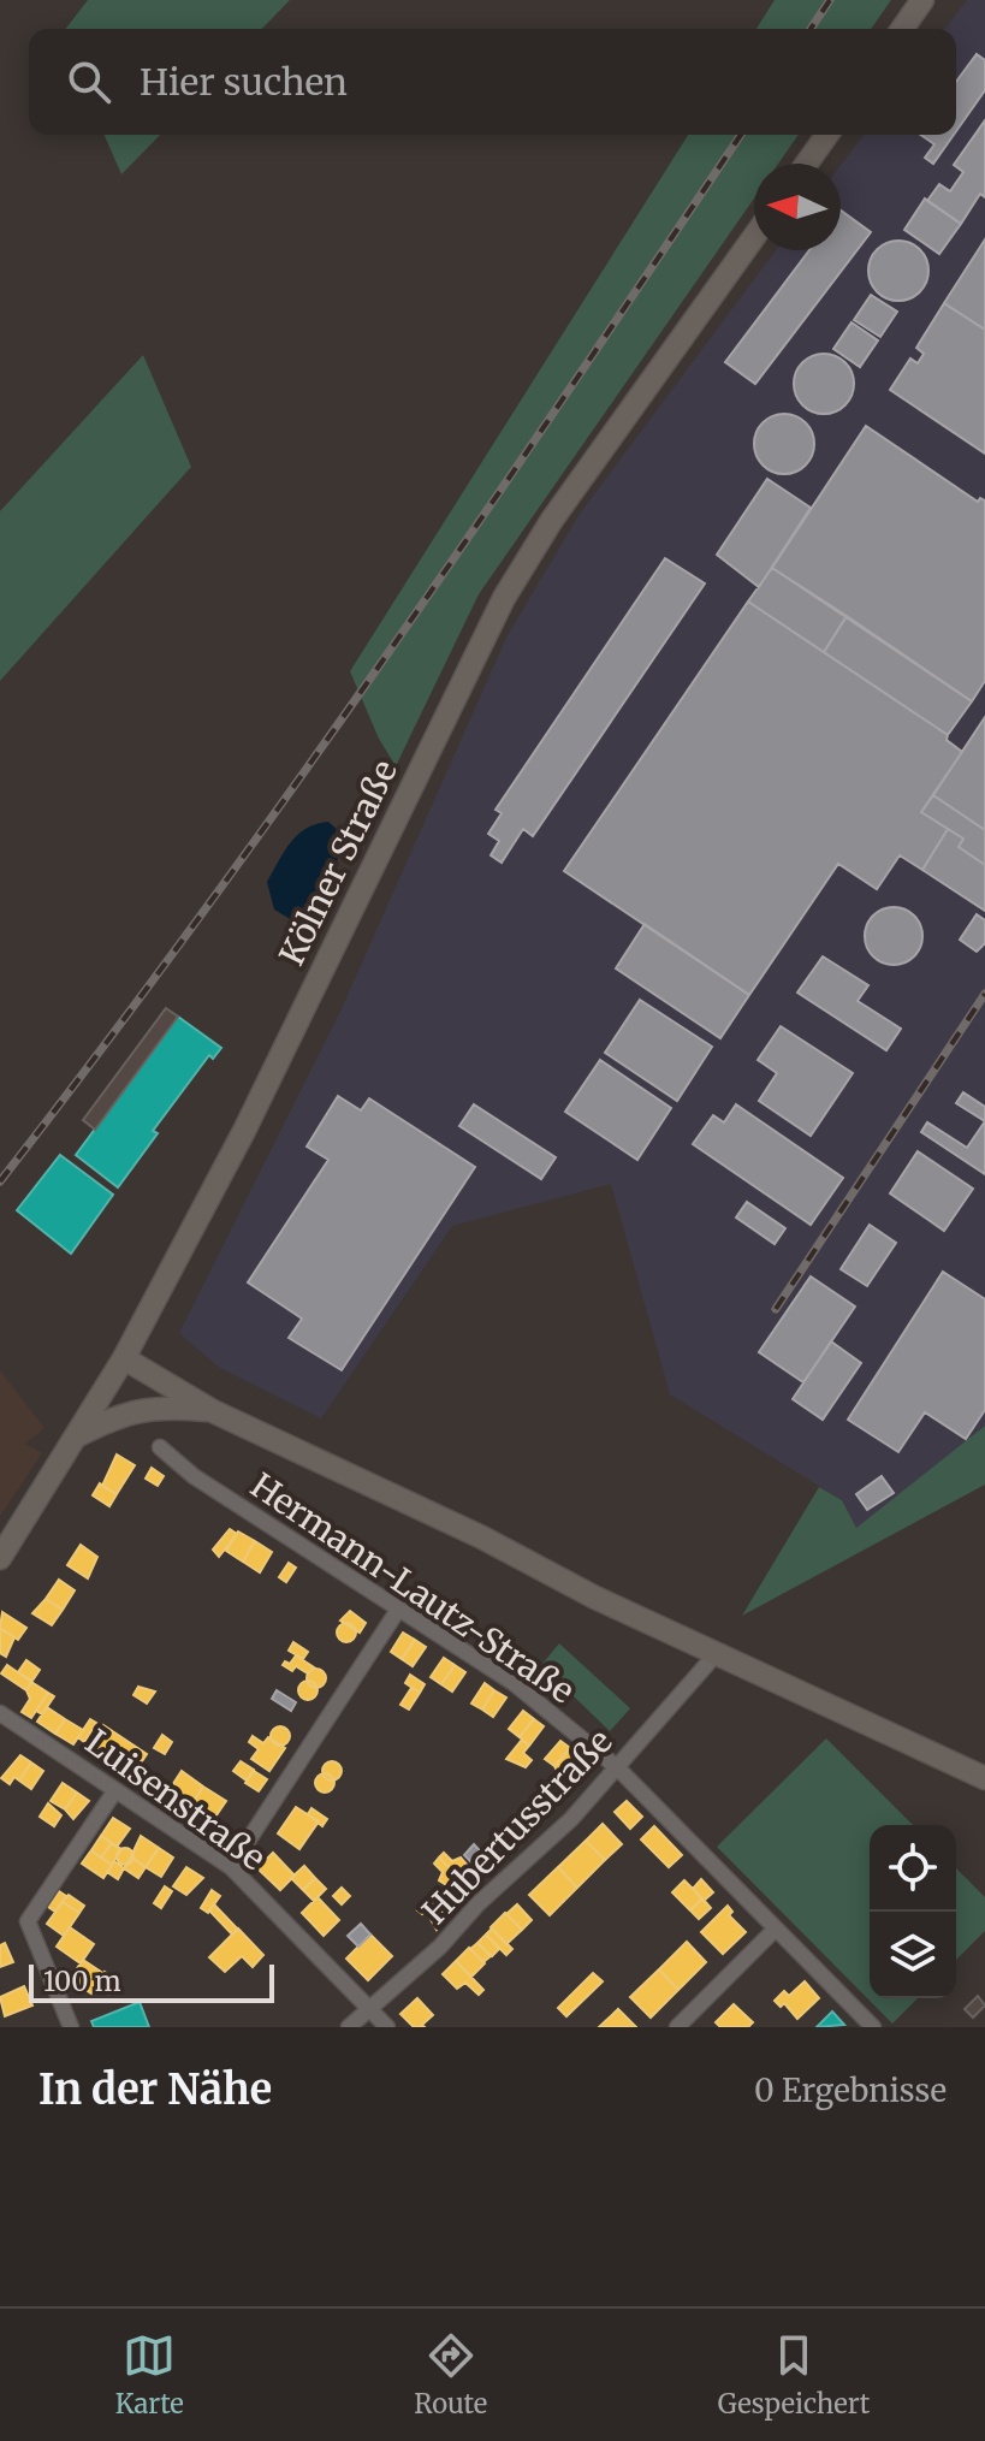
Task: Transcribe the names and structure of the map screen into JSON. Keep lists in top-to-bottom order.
{
  "streets": {
    "main road": ["Kölner Straße"],
    "street": ["Hermann-Lautz-Straße", "Luisenstraße", "Hubertusstraße"]
  },
  "crossings": [
    ["Hermann-Lautz-Straße", "Hubertusstraße"],
    ["Luisenstraße", "Hubertusstraße"]
  ],
  "scale_bar": "100 m",
  "north": "left",
  "page": {
    "search": "Hier suchen",
    "scale": "100 m",
    "heading": ["In der Nähe", "0 Ergebnisse"],
    "nav": ["Karte", "Route", "Gespeichert"]
  }
}
